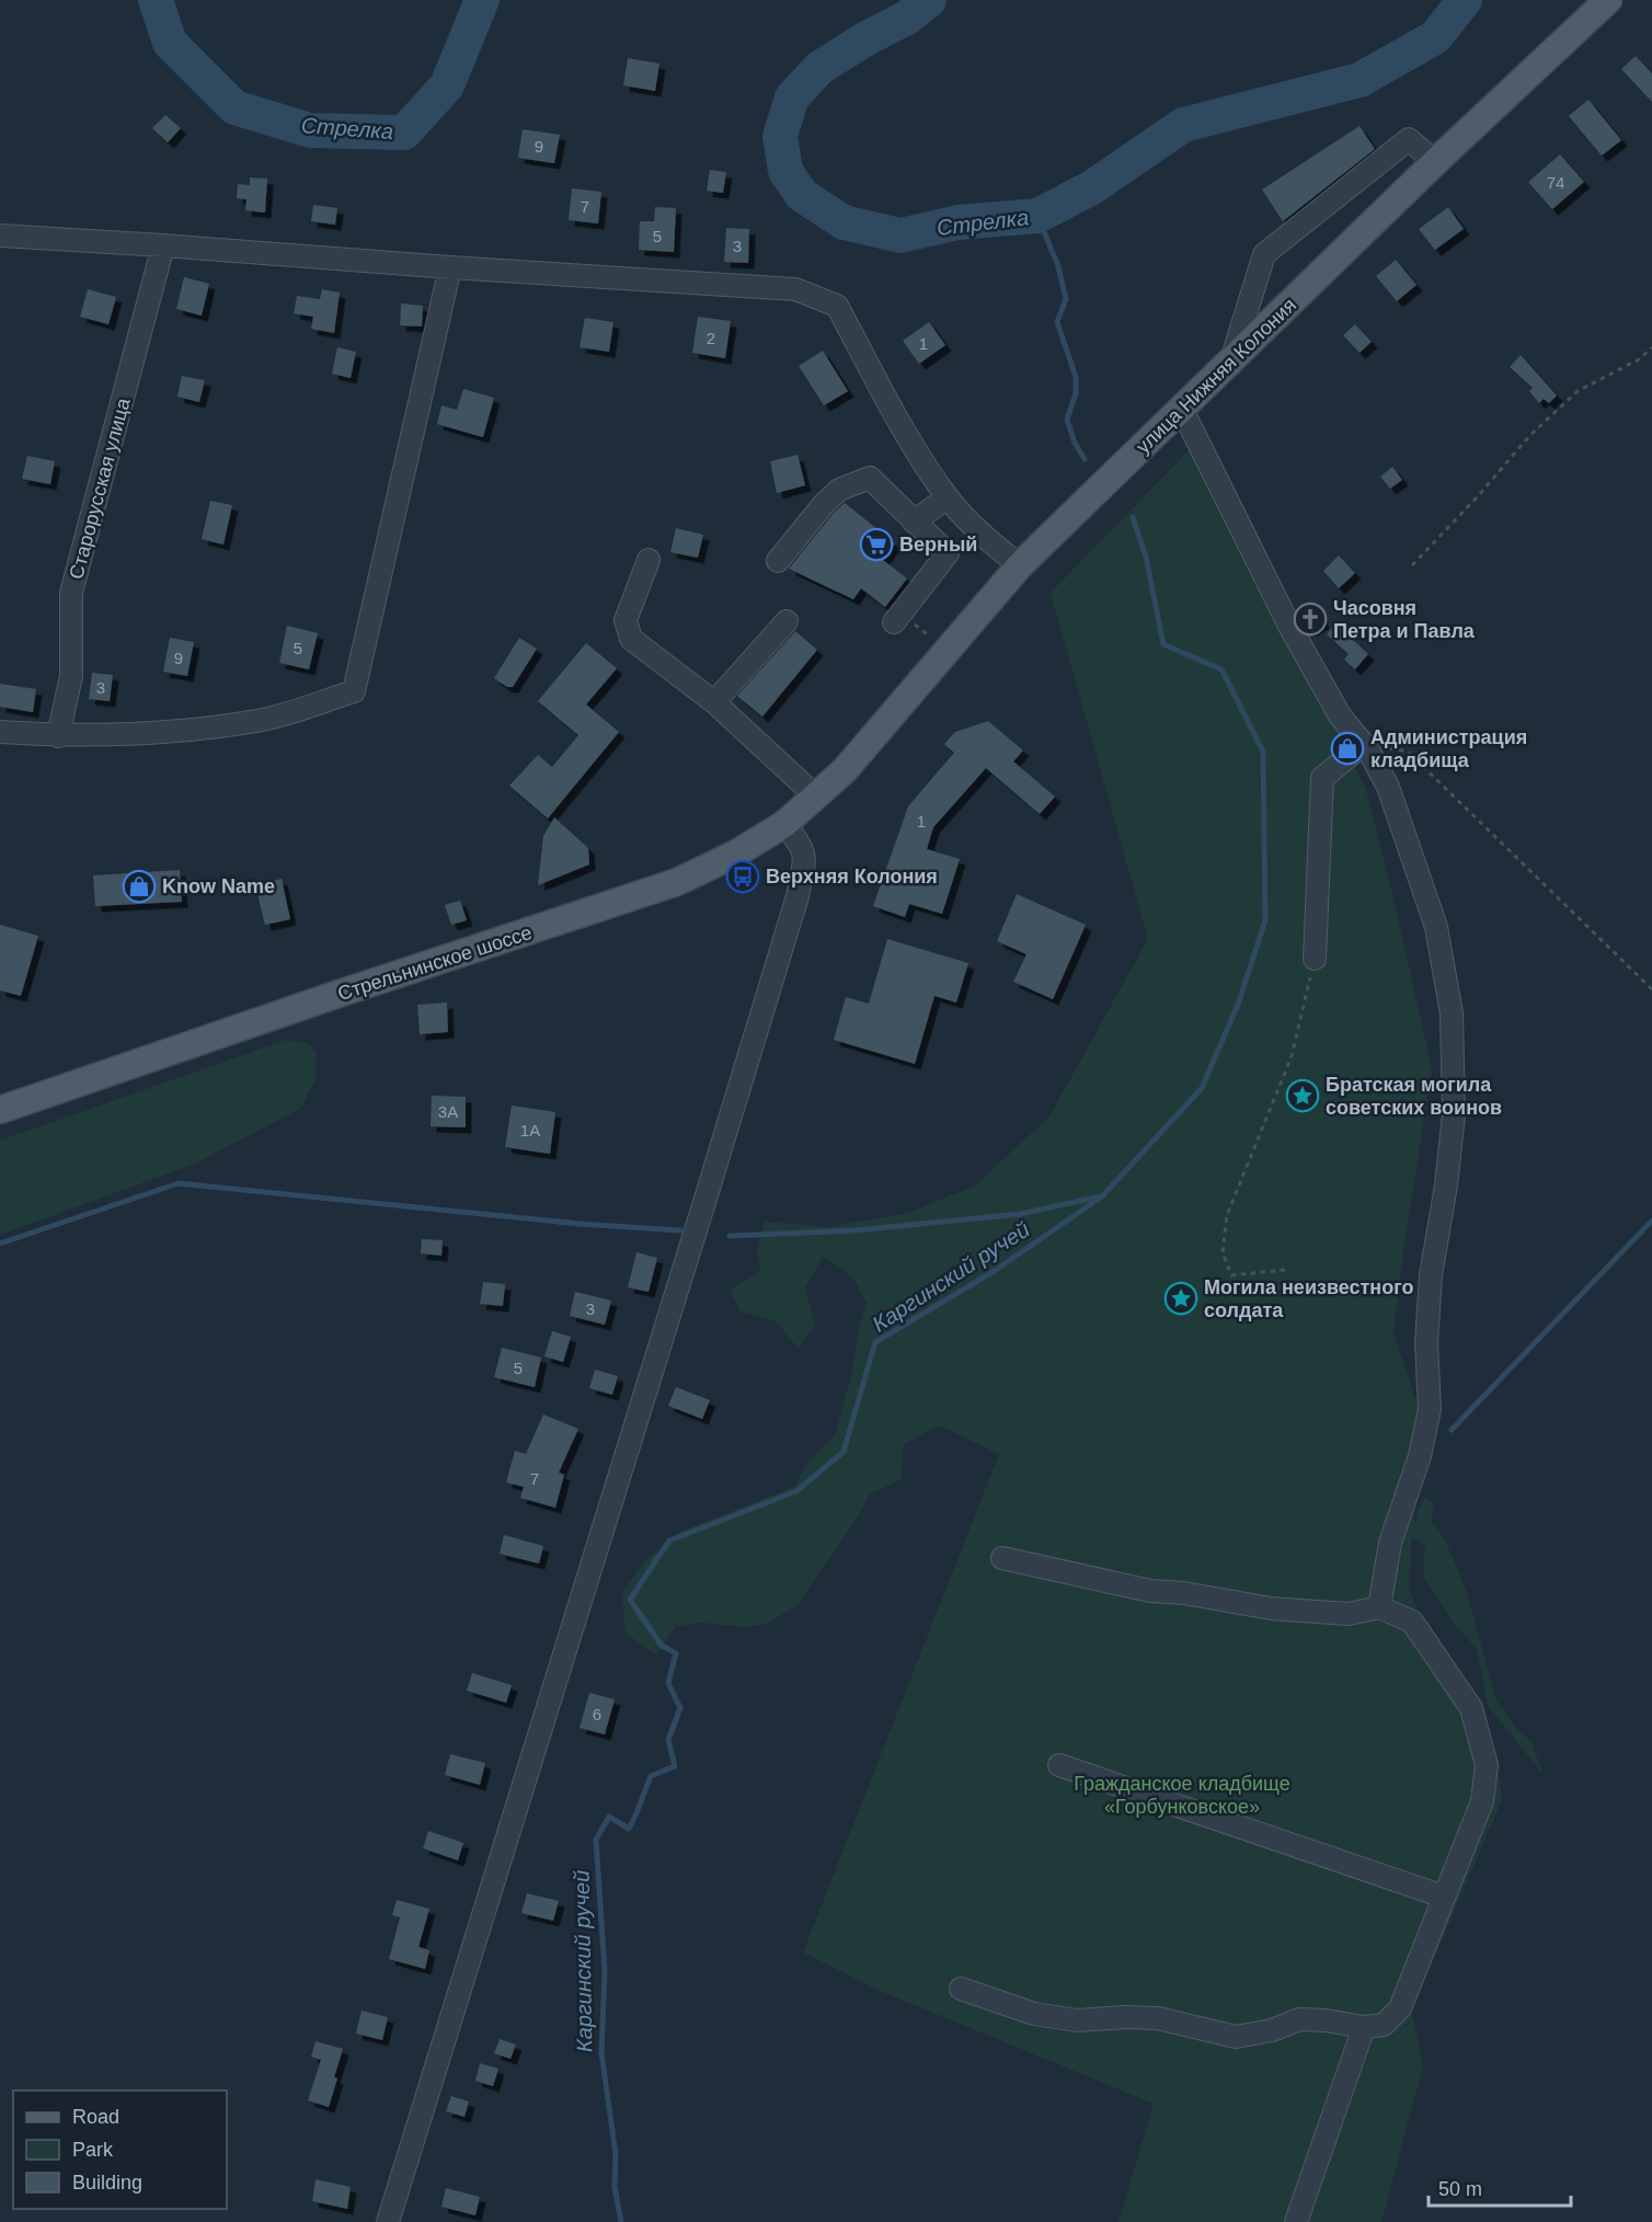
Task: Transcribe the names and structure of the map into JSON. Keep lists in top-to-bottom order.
{
  "streets": {
    "main road": ["улица Нижняя Колония", "Стрельнинское шоссе"],
    "street": ["Старорусская улица"]
  },
  "crossings": [
    ["улица Нижняя Колония", "Стрельнинское шоссе"]
  ],
  "water": ["Стрелка", "Каргинский ручей"],
  "parks": ["Гражданское кладбище «Горбунковское»"],
  "places": {
    "supermarket": ["Верный"],
    "church": ["Часовня Петра и Павла"],
    "shop": ["Администрация кладбища", "Know Name"],
    "bus stop": ["Верхняя Колония"],
    "place": ["Братская могила советских воинов", "Могила неизвестного солдата"]
  },
  "house_numbers": [
    "9",
    "74",
    "7",
    "5",
    "3",
    "2",
    "1",
    "5",
    "9",
    "3",
    "1",
    "3А",
    "1А",
    "3",
    "5",
    "7",
    "6"
  ],
  "legend": ["Road", "Park", "Building"],
  "scale_bar": "50 m"
}
